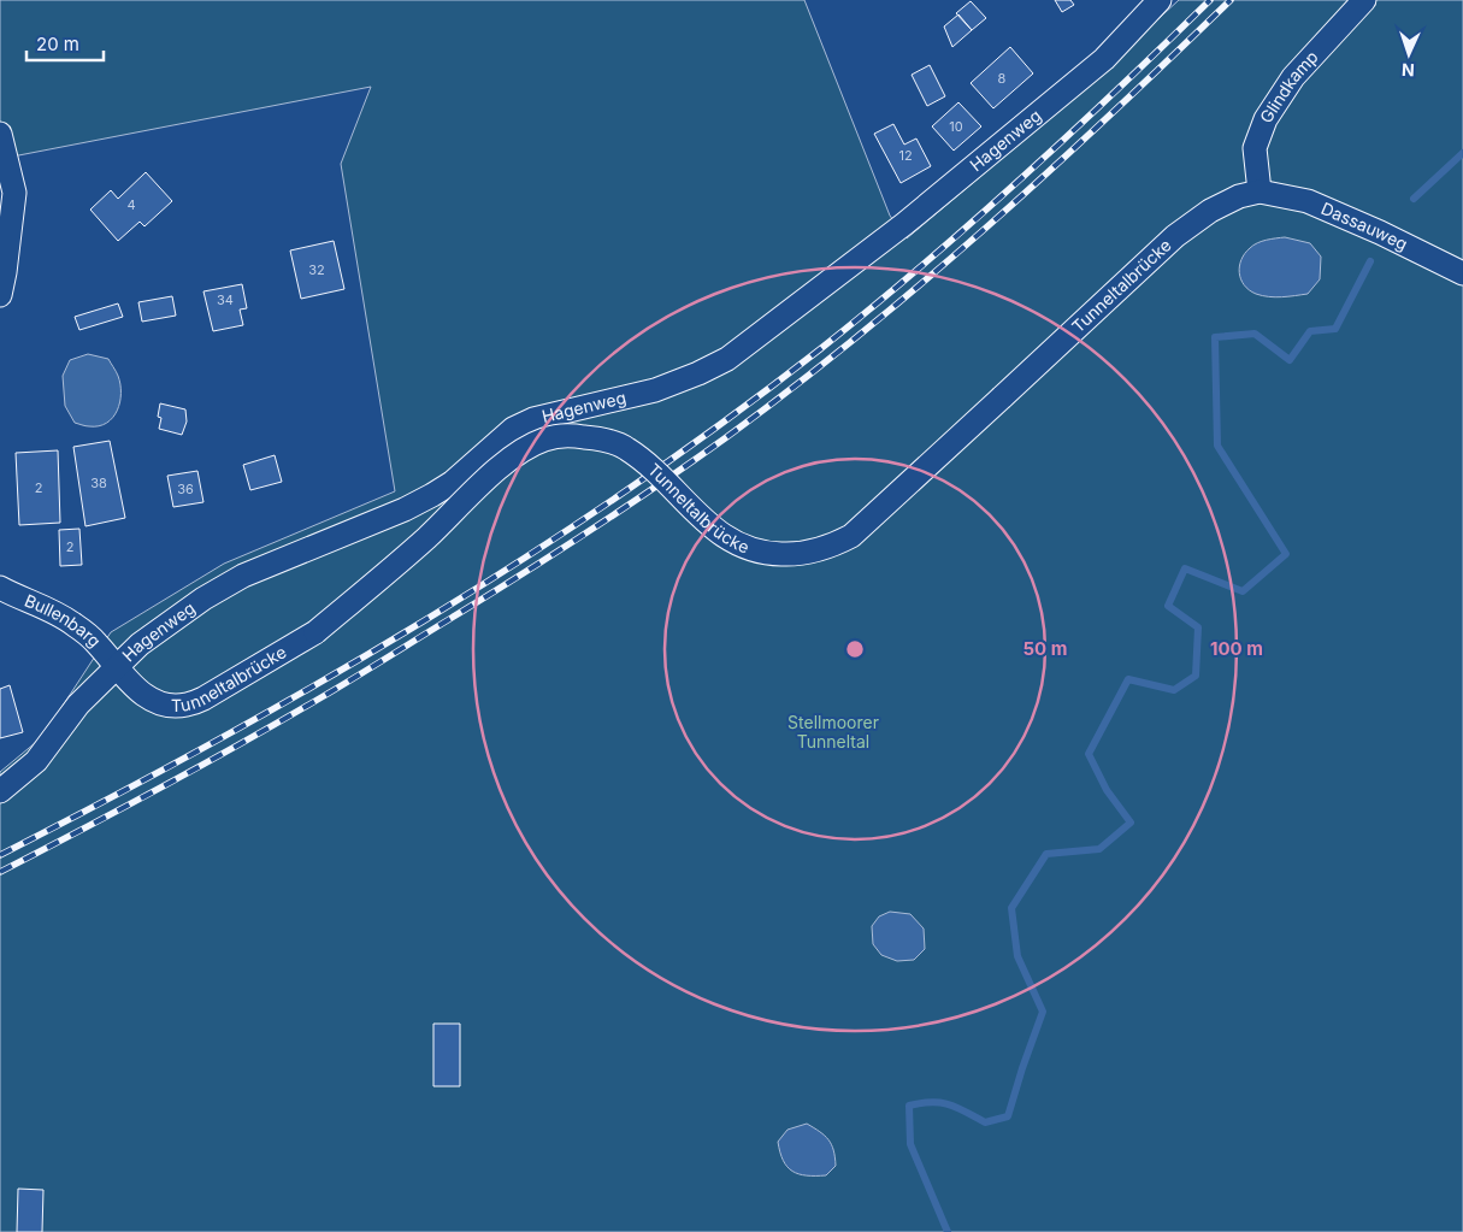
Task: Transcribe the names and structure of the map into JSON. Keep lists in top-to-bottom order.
{
  "streets": {
    "street": [
      "Glindkamp",
      "Hagenweg",
      "Dassauweg",
      "Tunneltalbrücke",
      "Bullenbarg"
    ]
  },
  "crossings": [
    ["Glindkamp", "Dassauweg"],
    ["Glindkamp", "Tunneltalbrücke"],
    ["Hagenweg", "Tunneltalbrücke"],
    ["Hagenweg", "Bullenbarg"],
    ["Dassauweg", "Tunneltalbrücke"],
    ["Tunneltalbrücke", "Bullenbarg"]
  ],
  "parks": ["Stellmoorer Tunneltal"],
  "house_numbers": [
    "8",
    "10",
    "12",
    "4",
    "32",
    "34",
    "38",
    "2",
    "36",
    "2"
  ],
  "scale_bar": "20 m",
  "north": "bottom",
  "rings": ["50 m", "100 m"]
}
